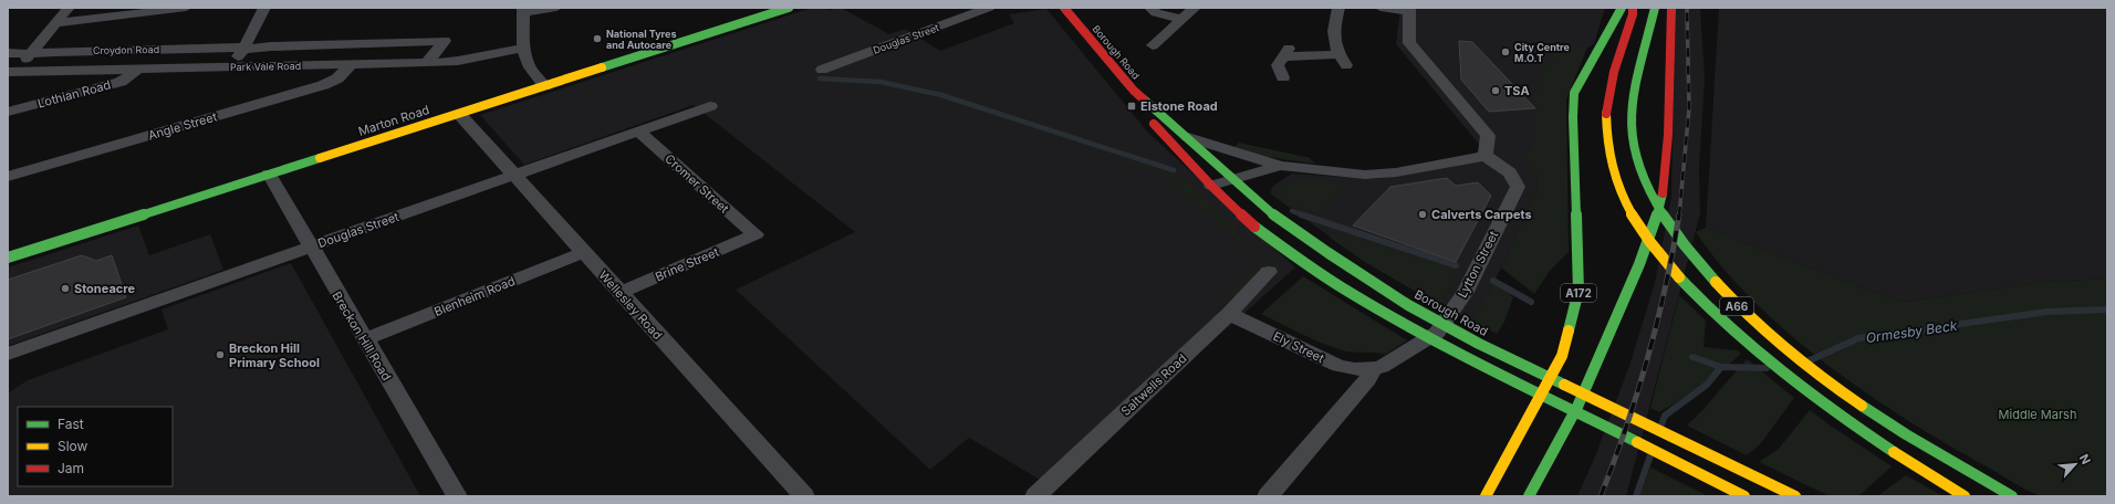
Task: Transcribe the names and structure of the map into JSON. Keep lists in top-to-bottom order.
{
  "streets": {
    "main road": [
      "Borough Road",
      "Marton Road",
      "A172",
      "A66"
    ],
    "street": [
      "Douglas Street",
      "Croydon Road",
      "Park Vale Road",
      "Lothian Road",
      "Angle Street",
      "Cromer Street",
      "Brine Street",
      "Lytton Street",
      "Blenheim Road",
      "Wellesley Road",
      "Breckon Hill Road",
      "Ely Street",
      "Saltwells Road"
    ]
  },
  "crossings": [
    ["Douglas Street", "Cromer Street"],
    ["Douglas Street", "Wellesley Road"],
    ["Douglas Street", "Breckon Hill Road"],
    ["Croydon Road", "Park Vale Road"],
    ["Park Vale Road", "Lothian Road"],
    ["Park Vale Road", "Angle Street"],
    ["Marton Road", "Wellesley Road"],
    ["Marton Road", "Breckon Hill Road"],
    ["Cromer Street", "Brine Street"],
    ["Brine Street", "Wellesley Road"],
    ["Lytton Street", "Ely Street"],
    ["Blenheim Road", "Wellesley Road"],
    ["Blenheim Road", "Breckon Hill Road"],
    ["Ely Street", "Saltwells Road"]
  ],
  "water": ["Ormesby Beck"],
  "parks": ["Middle Marsh"],
  "places": {
    "other": [
      "National Tyres and Autocare",
      "City Centre M.O.T",
      "TSA",
      "Calverts Carpets",
      "Stoneacre",
      "Breckon Hill Primary School"
    ],
    "transit": ["Elstone Road"]
  },
  "legend": ["Fast", "Slow", "Jam"],
  "north": "top right"
}
